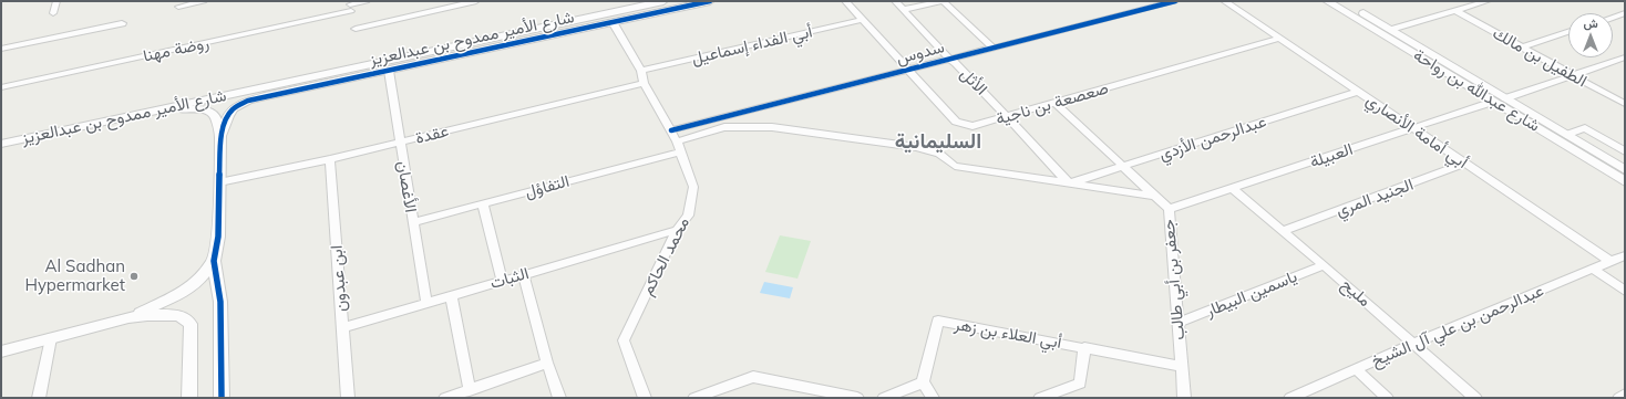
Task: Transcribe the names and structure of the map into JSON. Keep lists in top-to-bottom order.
{
  "streets": {
    "street": [
      "شارع الأمير ممدوح بن عبدالعزيز",
      "أبي الفداء إسماعيل",
      "روضة مهنا",
      "سدوس",
      "الطفيل بن مالك",
      "الأثل",
      "شارع عبدالله بن رواحة",
      "صعصعة بن ناجية",
      "أبي أمامة الأنصاري",
      "عقدة",
      "عبدالرحمن الأزدي",
      "العبيلة",
      "الأغصان",
      "التفاؤل",
      "الجنيد المري",
      "محمد الحاكم",
      "ابن عبدون",
      "الثبات",
      "جعفر بن أبي طالب",
      "مليح",
      "ياسمين البيطار",
      "عبدالرحمن بن علي آل الشيخ",
      "أبي العلاء بن زهر"
    ]
  },
  "crossings": [
    ["شارع الأمير ممدوح بن عبدالعزيز", "الأغصان"],
    ["شارع الأمير ممدوح بن عبدالعزيز", "محمد الحاكم"],
    ["أبي الفداء إسماعيل", "صعصعة بن ناجية"],
    ["أبي الفداء إسماعيل", "محمد الحاكم"],
    ["سدوس", "الأثل"],
    ["سدوس", "صعصعة بن ناجية"],
    ["سدوس", "محمد الحاكم"],
    ["الأثل", "صعصعة بن ناجية"],
    ["الأثل", "عبدالرحمن الأزدي"],
    ["شارع عبدالله بن رواحة", "العبيلة"],
    ["صعصعة بن ناجية", "أبي أمامة الأنصاري"],
    ["صعصعة بن ناجية", "جعفر بن أبي طالب"],
    ["أبي أمامة الأنصاري", "عبدالرحمن الأزدي"],
    ["أبي أمامة الأنصاري", "العبيلة"],
    ["أبي أمامة الأنصاري", "الجنيد المري"],
    ["أبي أمامة الأنصاري", "عبدالرحمن بن علي آل الشيخ"],
    ["عقدة", "الأغصان"],
    ["عقدة", "محمد الحاكم"],
    ["عقدة", "ابن عبدون"],
    ["عبدالرحمن الأزدي", "جعفر بن أبي طالب"],
    ["العبيلة", "جعفر بن أبي طالب"],
    ["العبيلة", "مليح"],
    ["الأغصان", "التفاؤل"],
    ["الأغصان", "الثبات"],
    ["التفاؤل", "محمد الحاكم"],
    ["الجنيد المري", "مليح"],
    ["محمد الحاكم", "الثبات"],
    ["ابن عبدون", "الثبات"],
    ["جعفر بن أبي طالب", "ياسمين البيطار"],
    ["جعفر بن أبي طالب", "أبي العلاء بن زهر"],
    ["مليح", "ياسمين البيطار"],
    ["مليح", "عبدالرحمن بن علي آل الشيخ"]
  ],
  "districts": ["السليمانية"],
  "places": ["Al Sadhan Hypermarket"],
  "north": "top"
}
